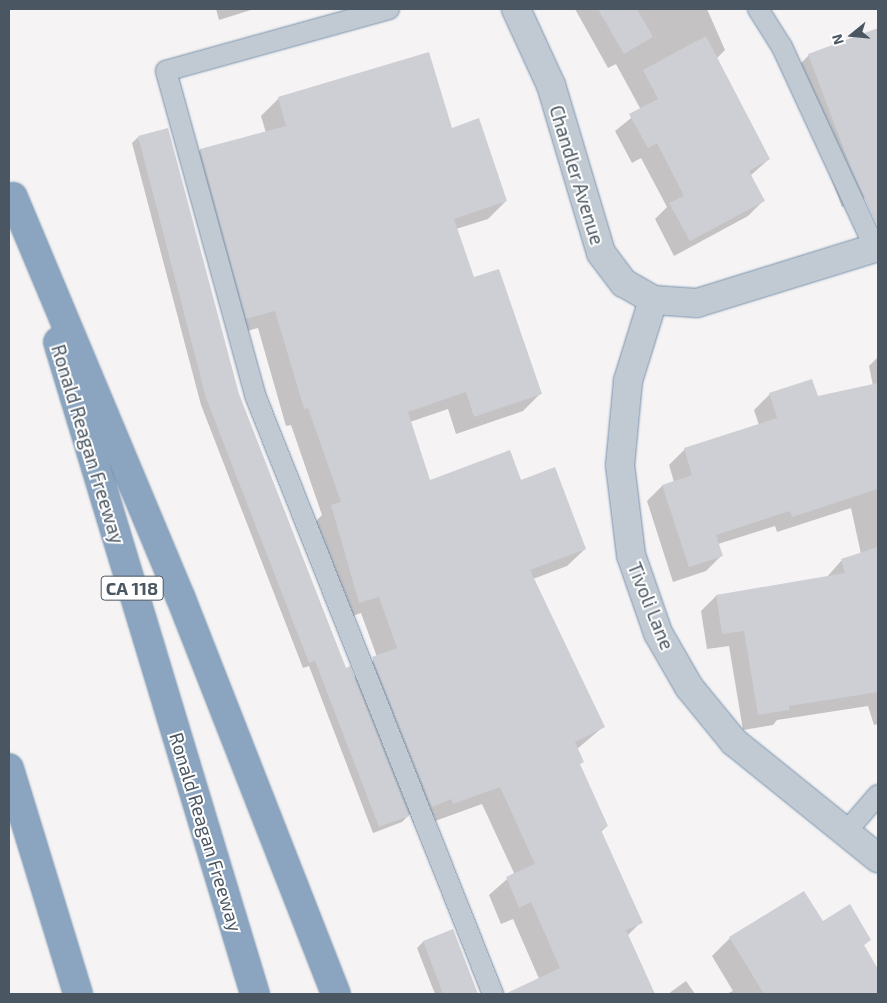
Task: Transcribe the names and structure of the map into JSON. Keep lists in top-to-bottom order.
{
  "streets": {
    "highway": ["Ronald Reagan Freeway", "CA 118"],
    "street": ["Chandler Avenue", "Tivoli Lane"]
  },
  "crossings": [
    ["Chandler Avenue", "Tivoli Lane"]
  ],
  "north": "left"
}
